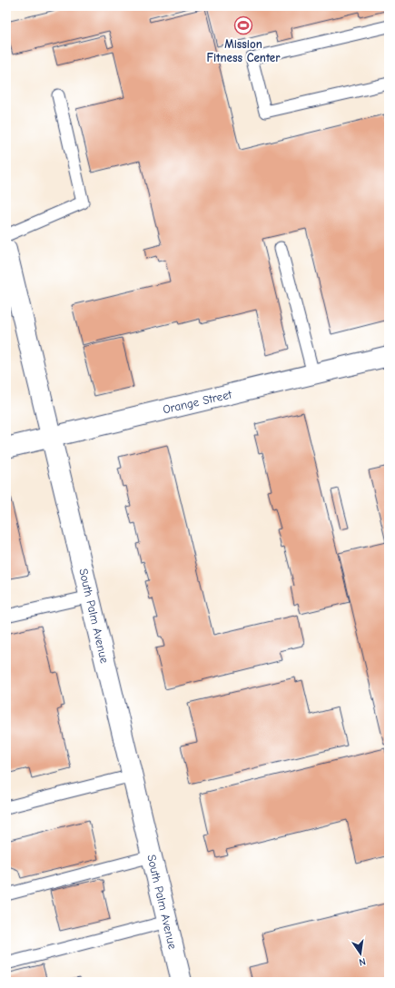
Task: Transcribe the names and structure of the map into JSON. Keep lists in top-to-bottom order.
{
  "streets": {
    "street": ["Orange Street", "South Palm Avenue"]
  },
  "crossings": [
    ["Orange Street", "South Palm Avenue"]
  ],
  "places": {
    "sports": ["Mission Fitness Center"]
  },
  "north": "bottom"
}
